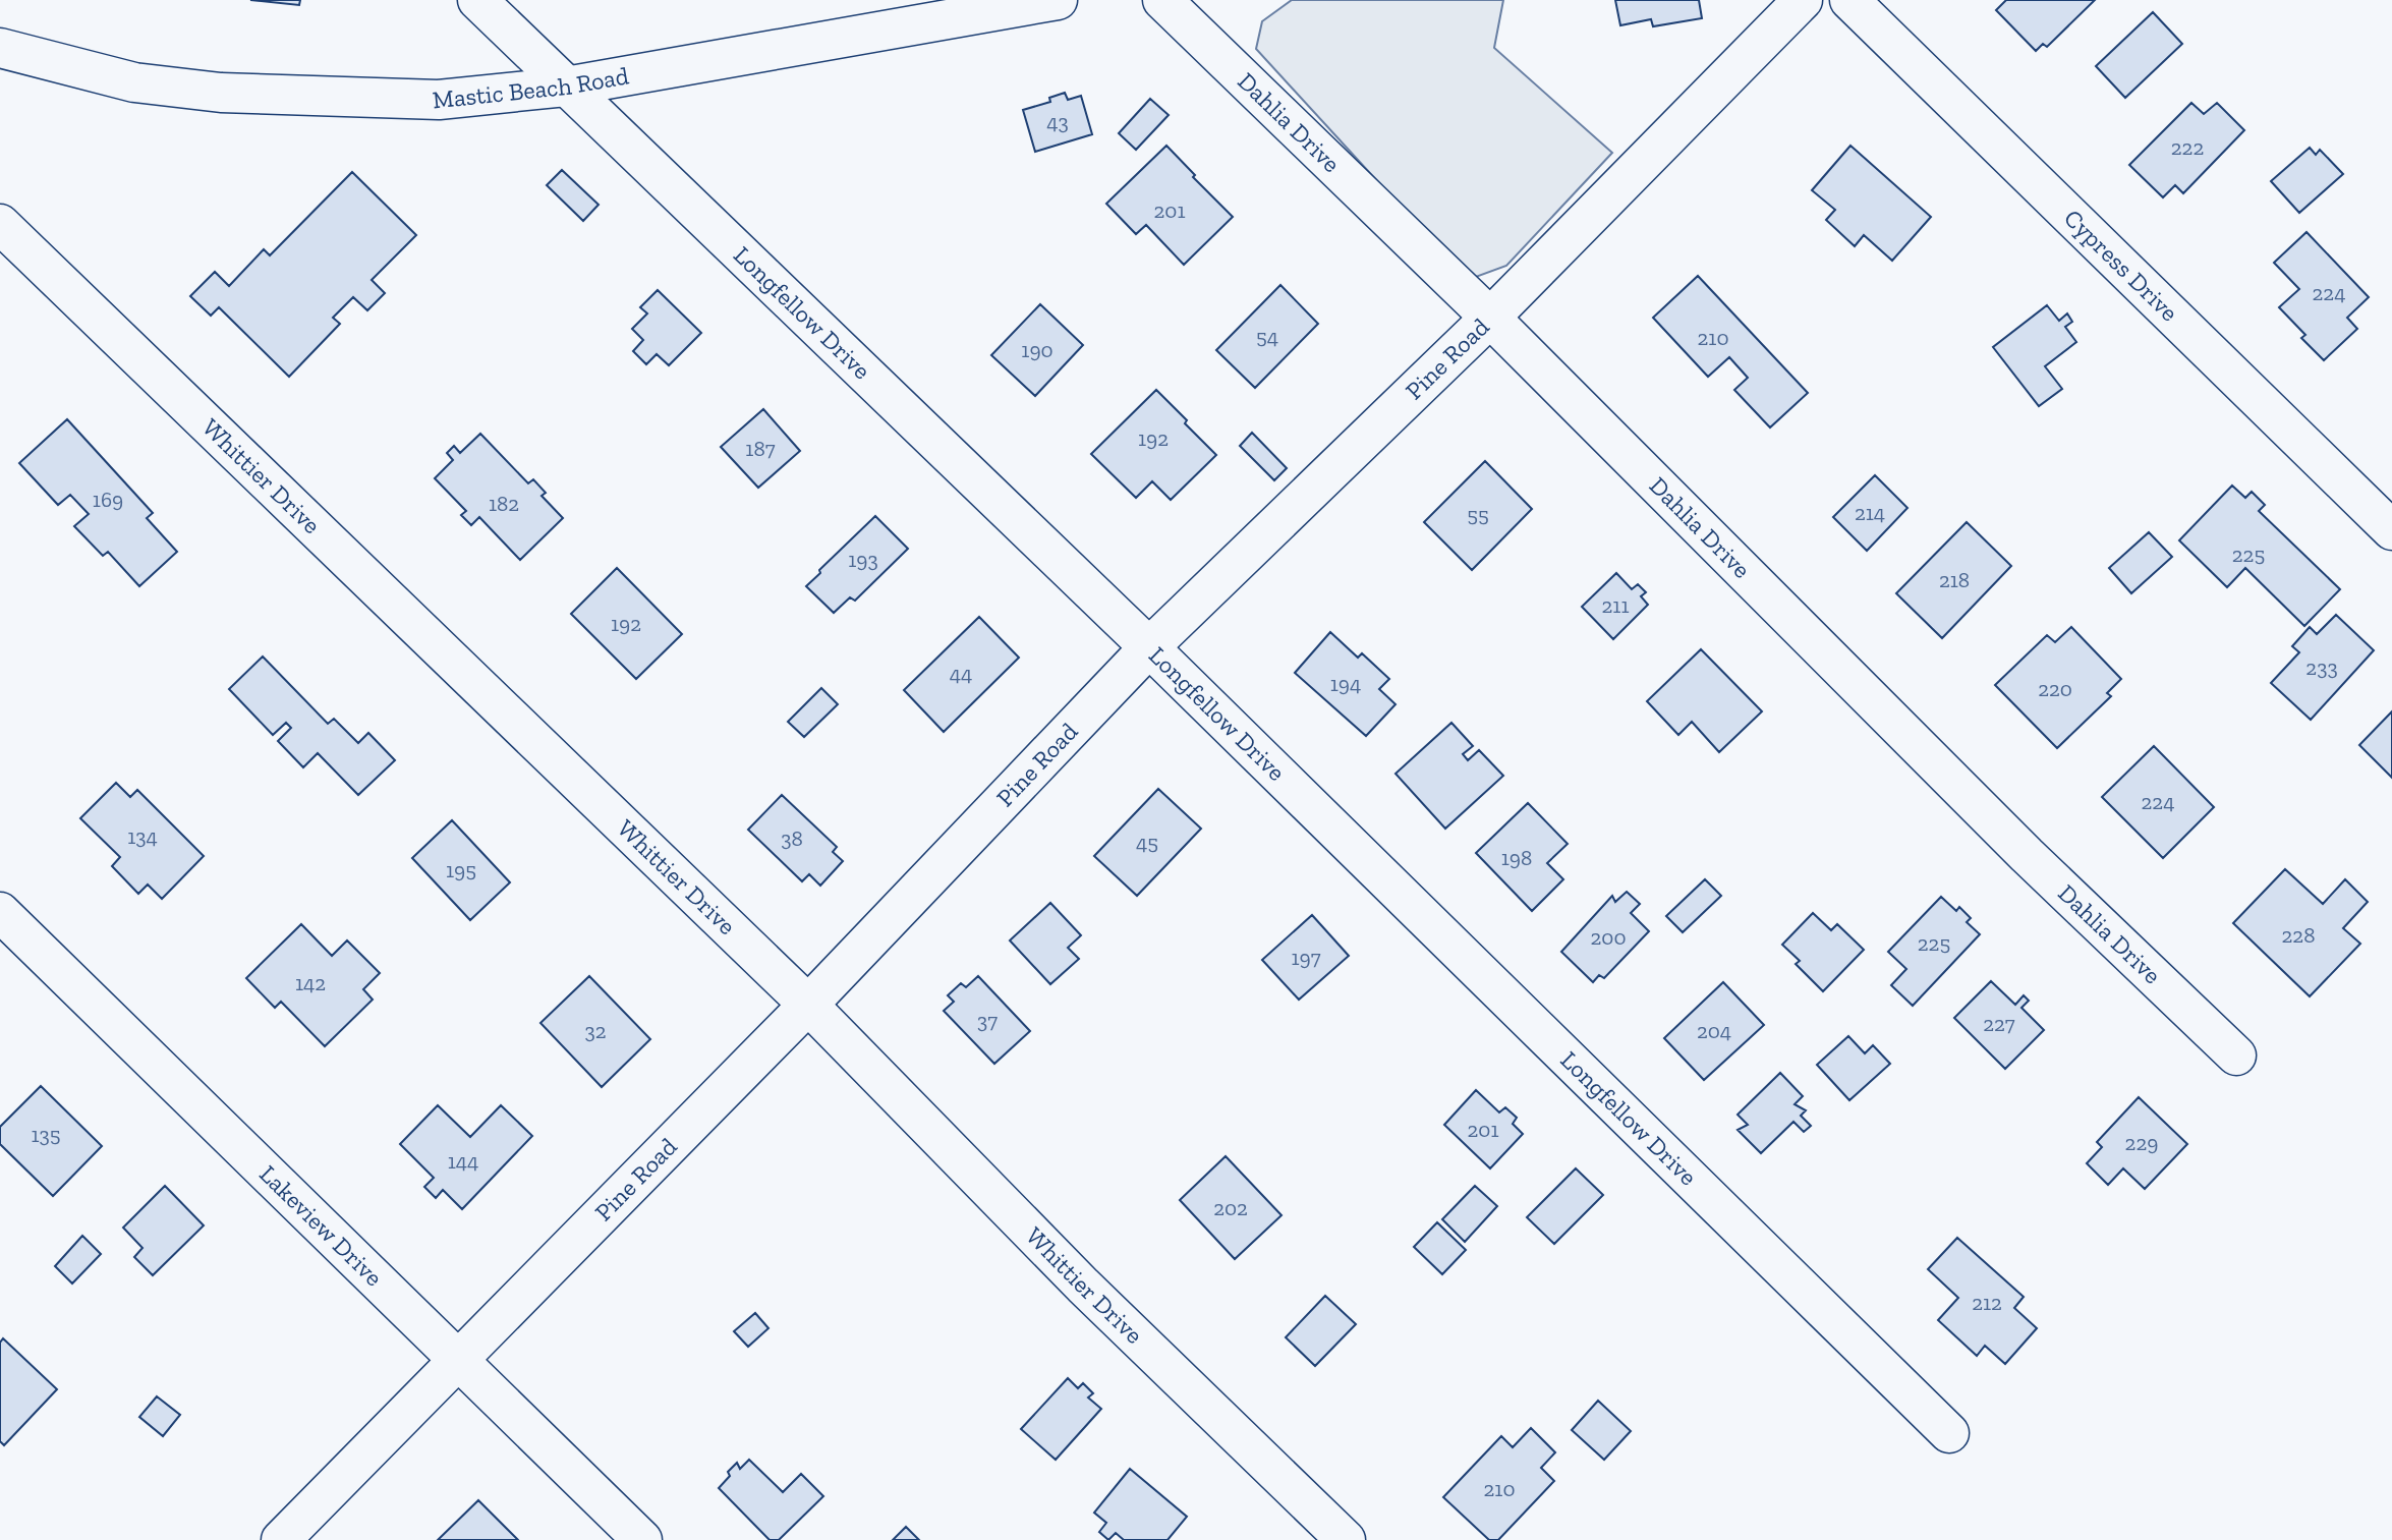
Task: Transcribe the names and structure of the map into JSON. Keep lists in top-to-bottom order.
{
  "streets": {
    "street": [
      "Mastic Beach Road",
      "Dahlia Drive",
      "Cypress Drive",
      "Longfellow Drive",
      "Pine Road",
      "Whittier Drive",
      "Lakeview Drive"
    ]
  },
  "crossings": [
    ["Mastic Beach Road", "Longfellow Drive"],
    ["Dahlia Drive", "Pine Road"],
    ["Longfellow Drive", "Pine Road"],
    ["Pine Road", "Whittier Drive"],
    ["Pine Road", "Lakeview Drive"]
  ],
  "house_numbers": [
    "43",
    "222",
    "201",
    "224",
    "54",
    "210",
    "190",
    "192",
    "187",
    "169",
    "182",
    "214",
    "55",
    "225",
    "193",
    "218",
    "211",
    "192",
    "233",
    "44",
    "194",
    "220",
    "224",
    "134",
    "38",
    "45",
    "198",
    "195",
    "228",
    "200",
    "225",
    "197",
    "142",
    "37",
    "227",
    "32",
    "204",
    "201",
    "135",
    "229",
    "144",
    "202",
    "212",
    "210"
  ]
}
